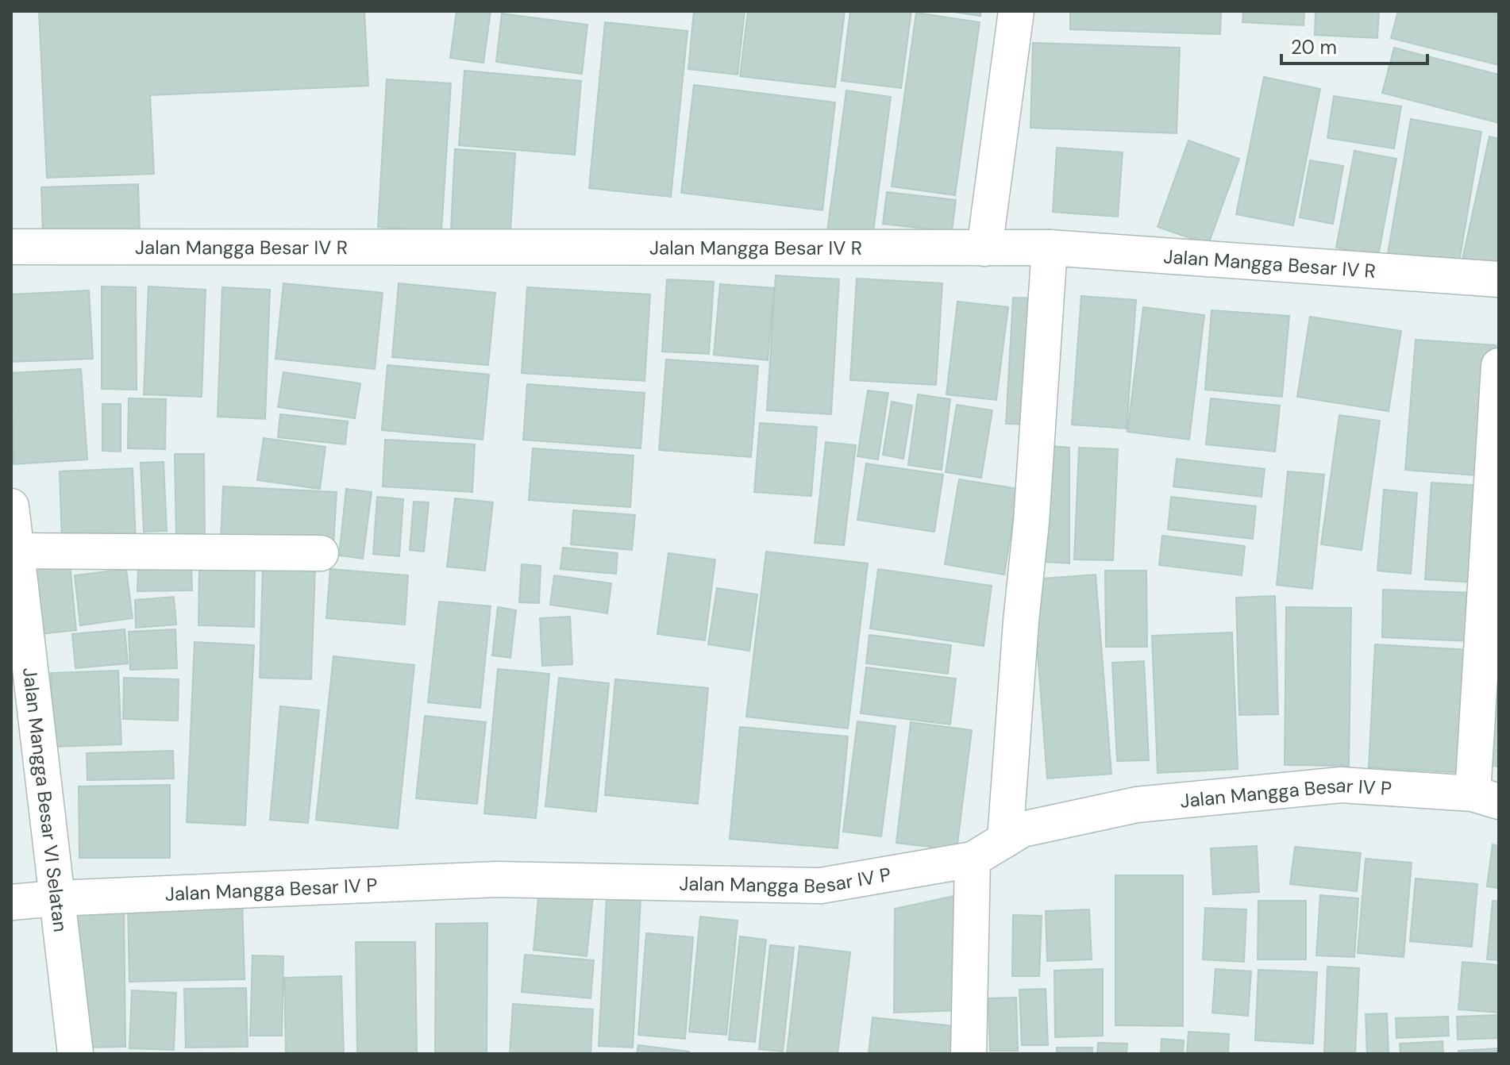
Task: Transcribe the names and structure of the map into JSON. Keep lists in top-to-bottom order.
{
  "streets": {
    "street": ["Jalan Mangga Besar IV R", "Jalan Mangga Besar IV P", "Jalan Mangga Besar VI Selatan"]
  },
  "crossings": [
    ["Jalan Mangga Besar IV P", "Jalan Mangga Besar VI Selatan"]
  ],
  "scale_bar": "20 m"
}
